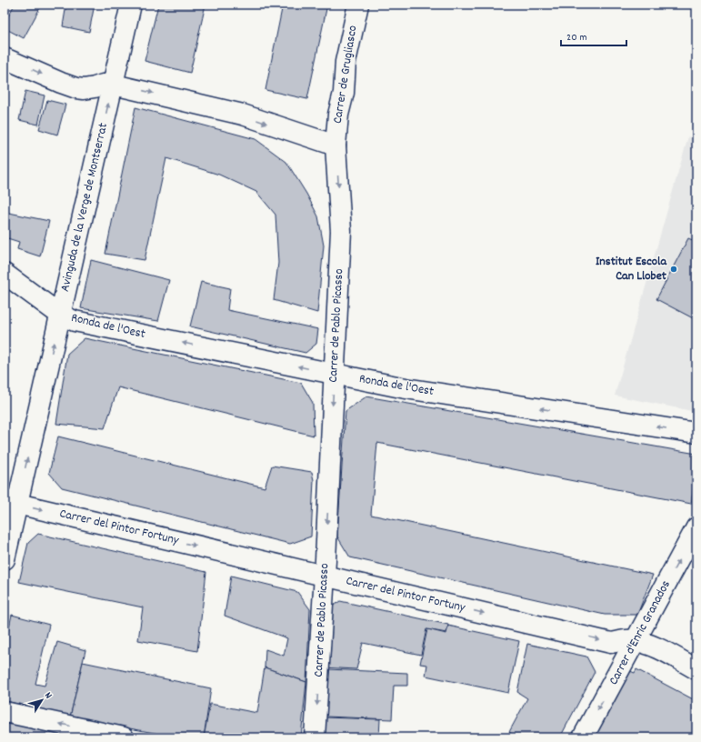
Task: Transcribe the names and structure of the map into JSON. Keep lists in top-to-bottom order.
{
  "streets": {
    "street": [
      "Carrer de Grugliasco",
      "Avinguda de la Verge de Montserrat",
      "Carrer de Pablo Picasso",
      "Ronda de l'Oest",
      "Carrer del Pintor Fortuny",
      "Carrer d'Enric Granados"
    ]
  },
  "crossings": [
    ["Carrer de Grugliasco", "Carrer de Pablo Picasso"],
    ["Avinguda de la Verge de Montserrat", "Ronda de l'Oest"],
    ["Avinguda de la Verge de Montserrat", "Carrer del Pintor Fortuny"],
    ["Carrer de Pablo Picasso", "Ronda de l'Oest"],
    ["Carrer de Pablo Picasso", "Carrer del Pintor Fortuny"],
    ["Carrer del Pintor Fortuny", "Carrer d'Enric Granados"]
  ],
  "one_way": [
    "Avinguda de la Verge de Montserrat",
    "Carrer de Pablo Picasso",
    "Ronda de l'Oest",
    "Carrer del Pintor Fortuny"
  ],
  "places": ["Institut Escola Can Llobet"],
  "scale_bar": "20 m",
  "north": "top right"
}
